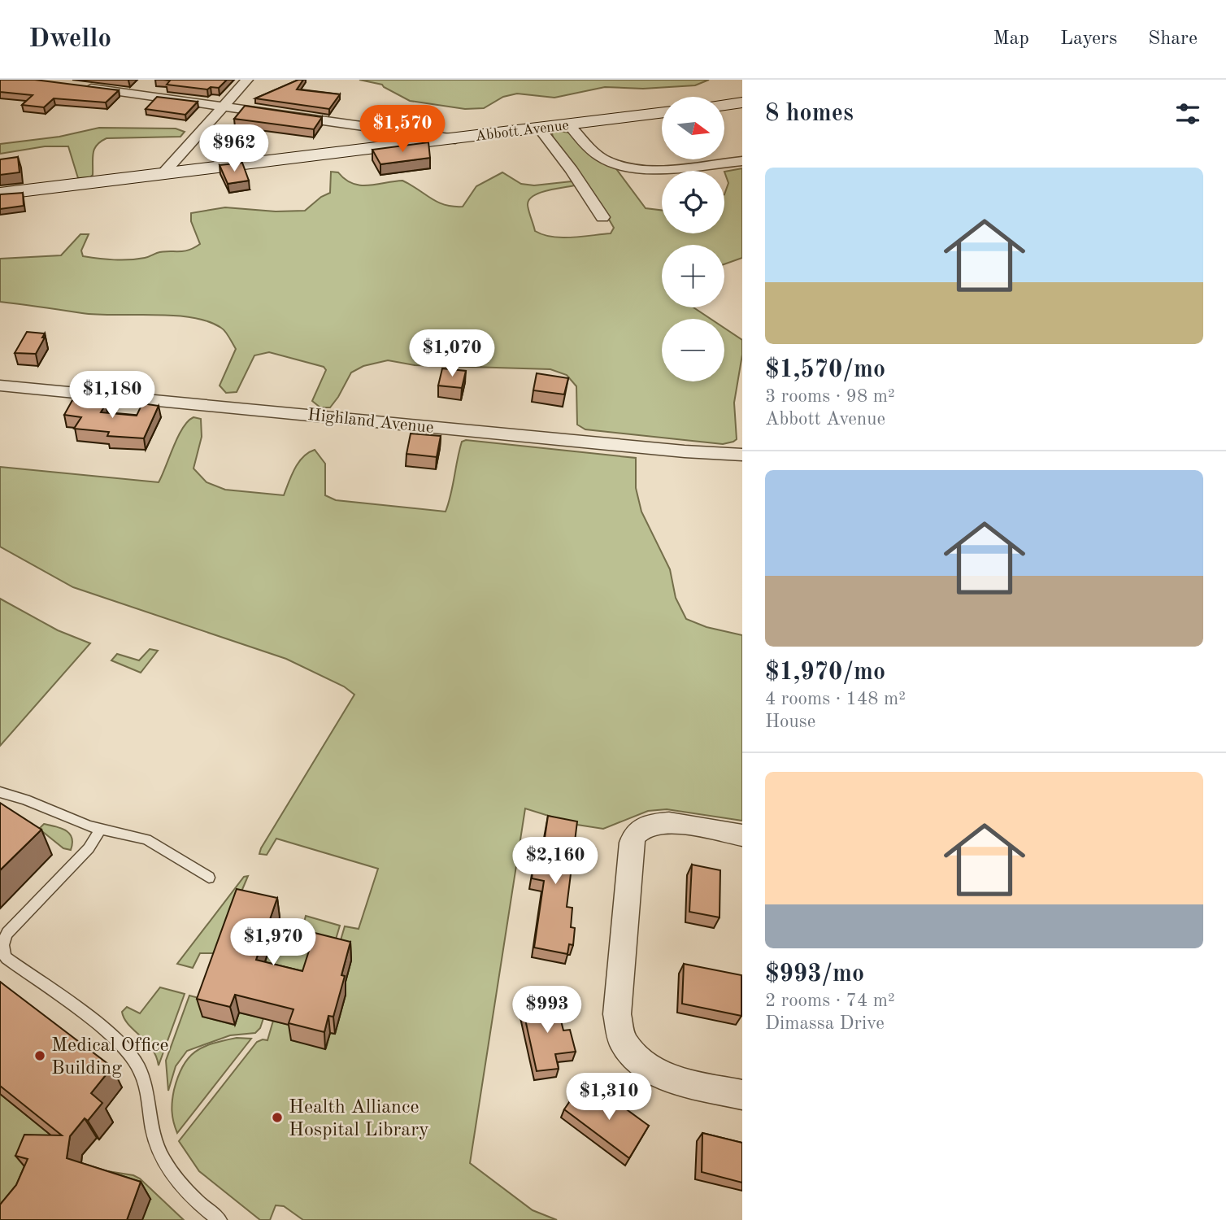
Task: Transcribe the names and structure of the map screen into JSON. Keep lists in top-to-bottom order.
{
  "streets": {
    "street": ["Abbott Avenue", "Highland Avenue"]
  },
  "places": ["Medical Office Building", "Health Alliance Hospital Library"],
  "north": "right",
  "page": {
    "header": "Dwello",
    "nav": ["Map", "Layers", "Share"],
    "heading": "8 homes",
    "map_buttons": ["+", "−"],
    "price": [
      "$1,570",
      "$962",
      "$1,070",
      "$1,180",
      "$2,160",
      "$1,970",
      "$993",
      "$1,310"
    ],
    "list": [
      {
        "name": "$1,570/mo",
        "note": "3 rooms · 98 m² · Abbott Avenue"
      },
      {
        "name": "$1,970/mo",
        "note": "4 rooms · 148 m² · House"
      },
      {
        "name": "$993/mo",
        "note": "2 rooms · 74 m² · Dimassa Drive"
      }
    ]
  }
}
